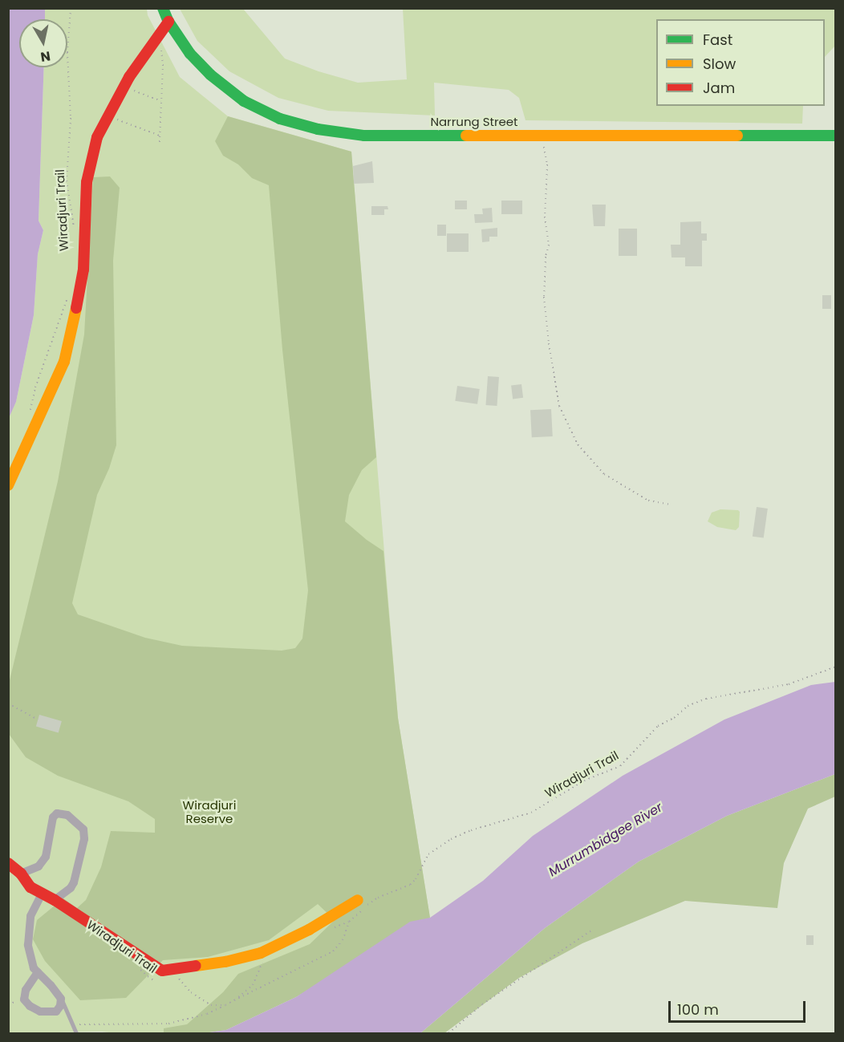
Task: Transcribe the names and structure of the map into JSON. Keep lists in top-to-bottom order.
{
  "streets": {
    "street": ["Narrung Street"],
    "path": ["Wiradjuri Trail"]
  },
  "water": ["Murrumbidgee River"],
  "parks": ["Wiradjuri Reserve"],
  "legend": ["Fast", "Slow", "Jam"],
  "scale_bar": "100 m",
  "north": "bottom"
}
